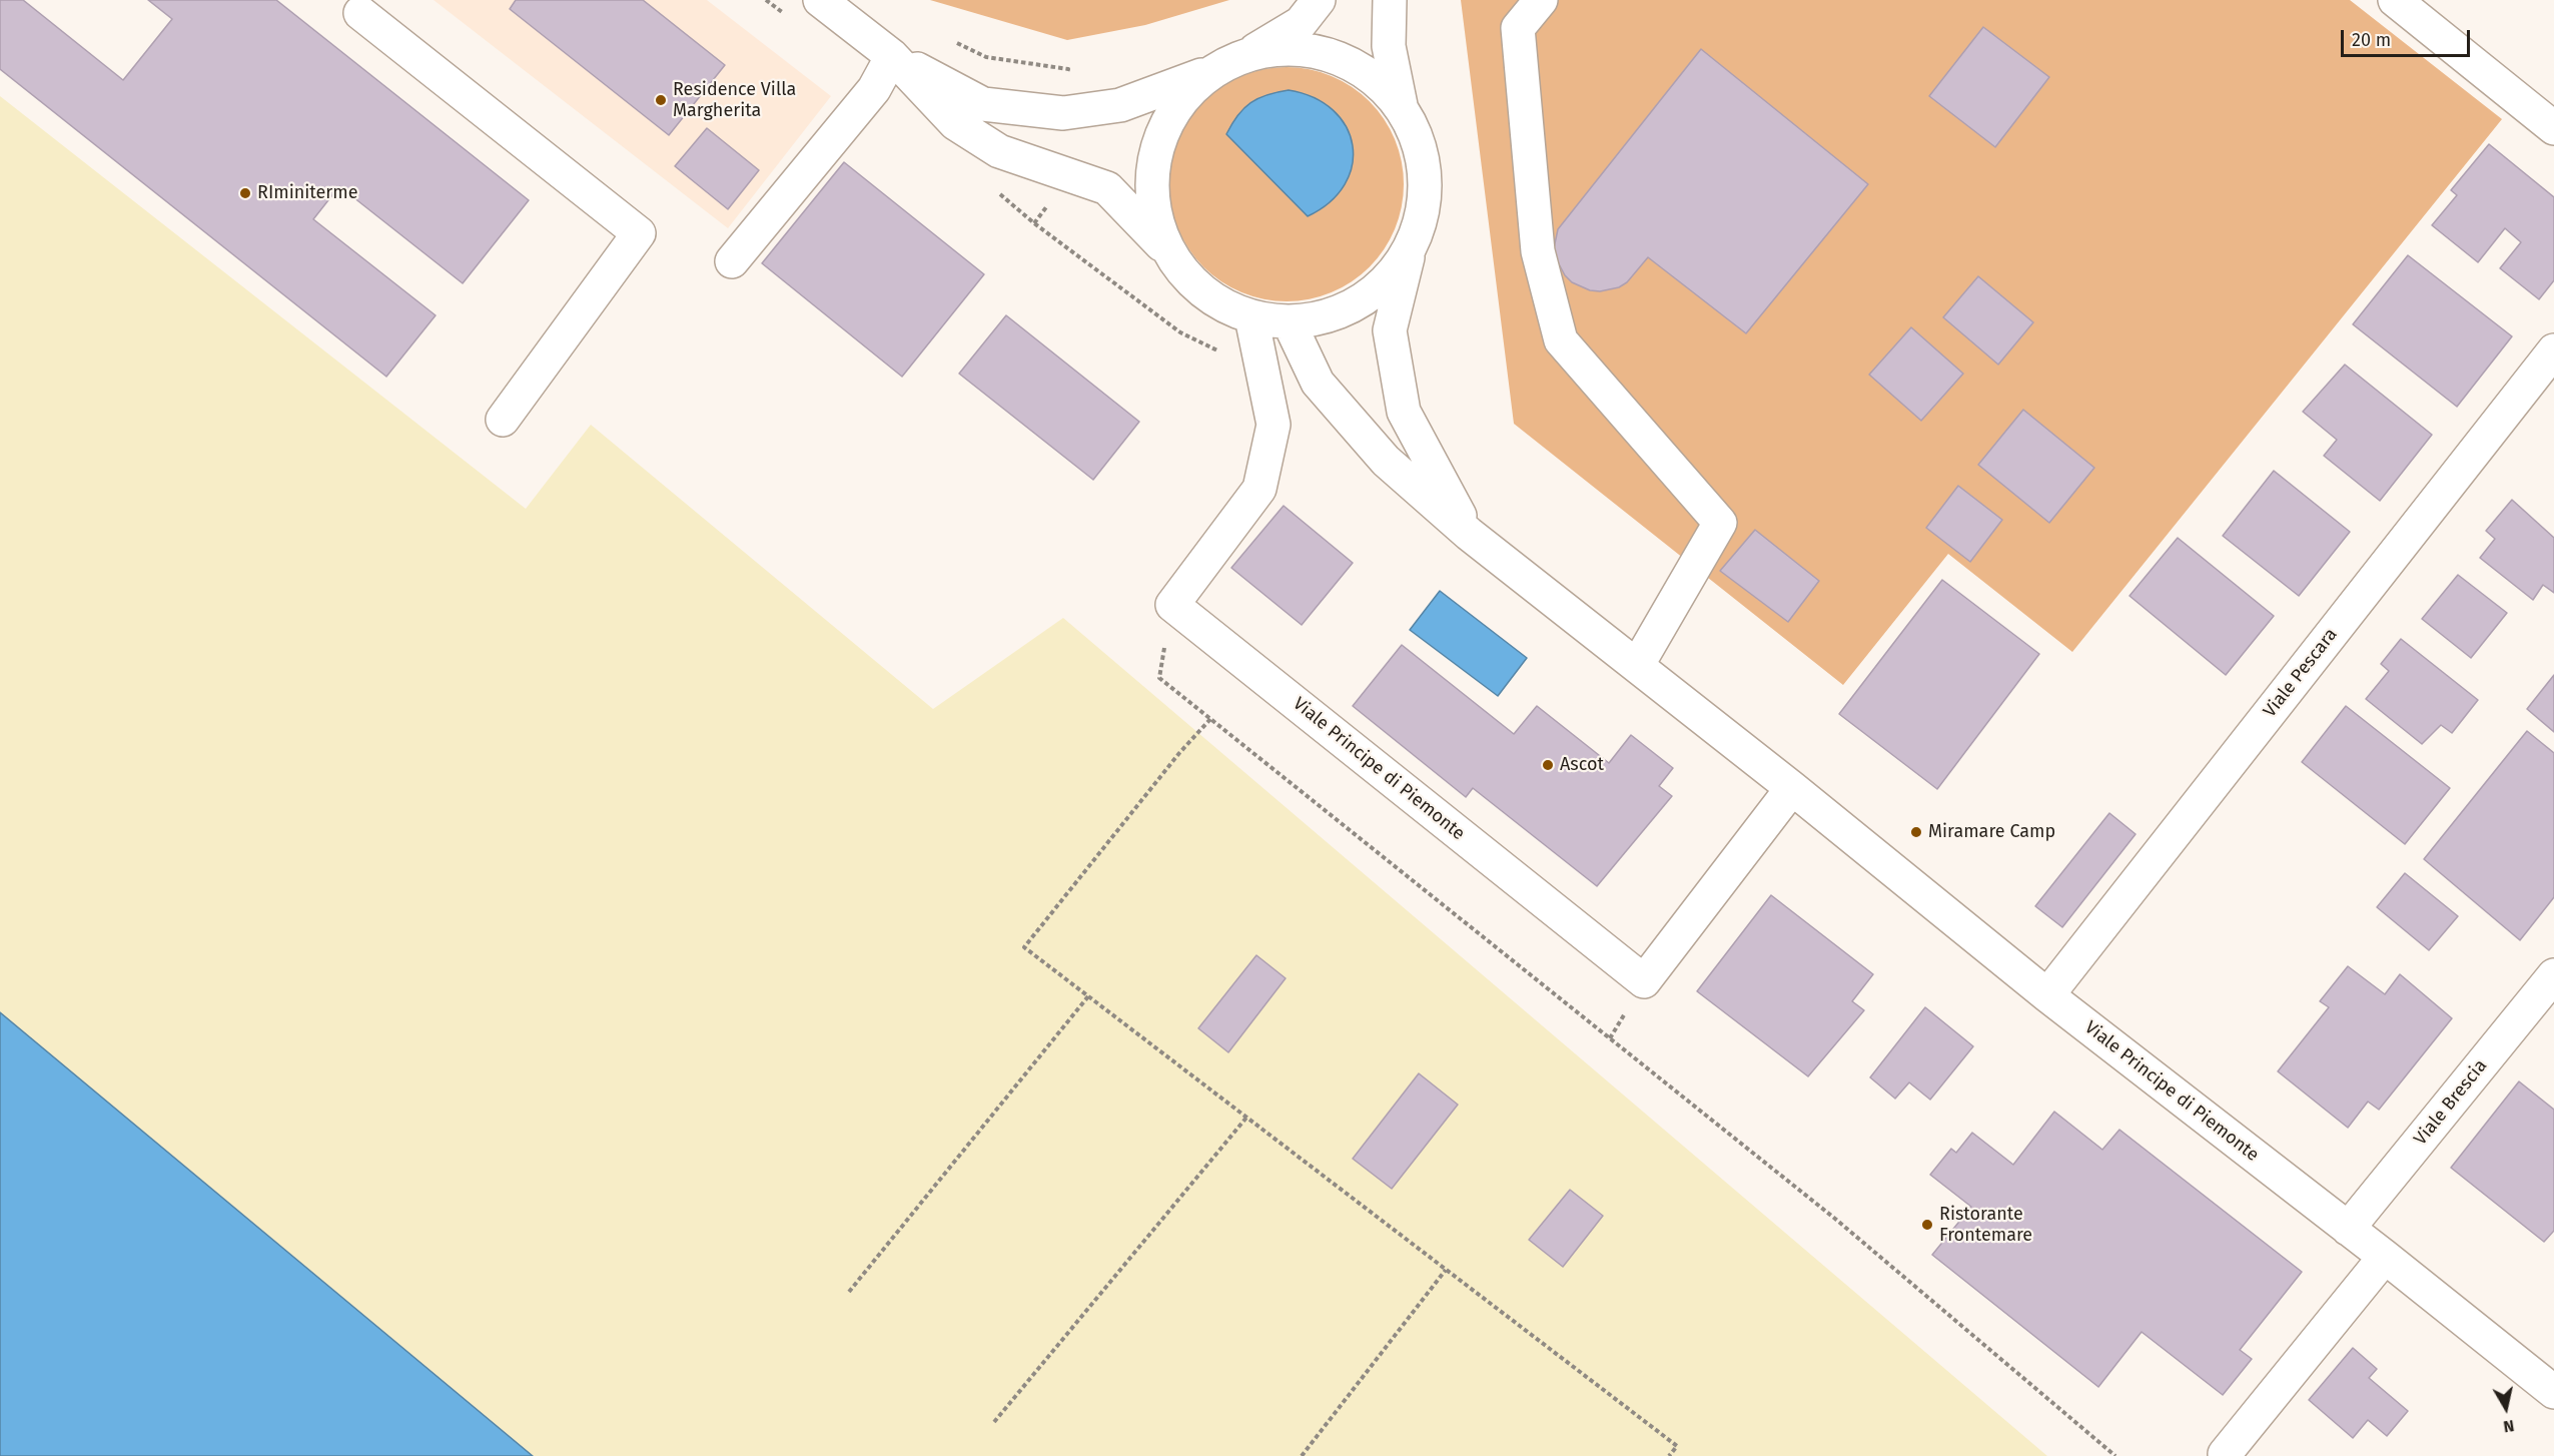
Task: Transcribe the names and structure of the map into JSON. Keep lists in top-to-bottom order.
{
  "streets": {
    "street": ["Viale Pescara", "Viale Principe di Piemonte", "Viale Brescia"]
  },
  "crossings": [
    ["Viale Pescara", "Viale Principe di Piemonte"],
    ["Viale Principe di Piemonte", "Viale Brescia"]
  ],
  "places": [
    "Residence Villa Margherita",
    "RIminiterme",
    "Ascot",
    "Miramare Camp",
    "Ristorante Frontemare"
  ],
  "scale_bar": "20 m",
  "north": "bottom"
}
